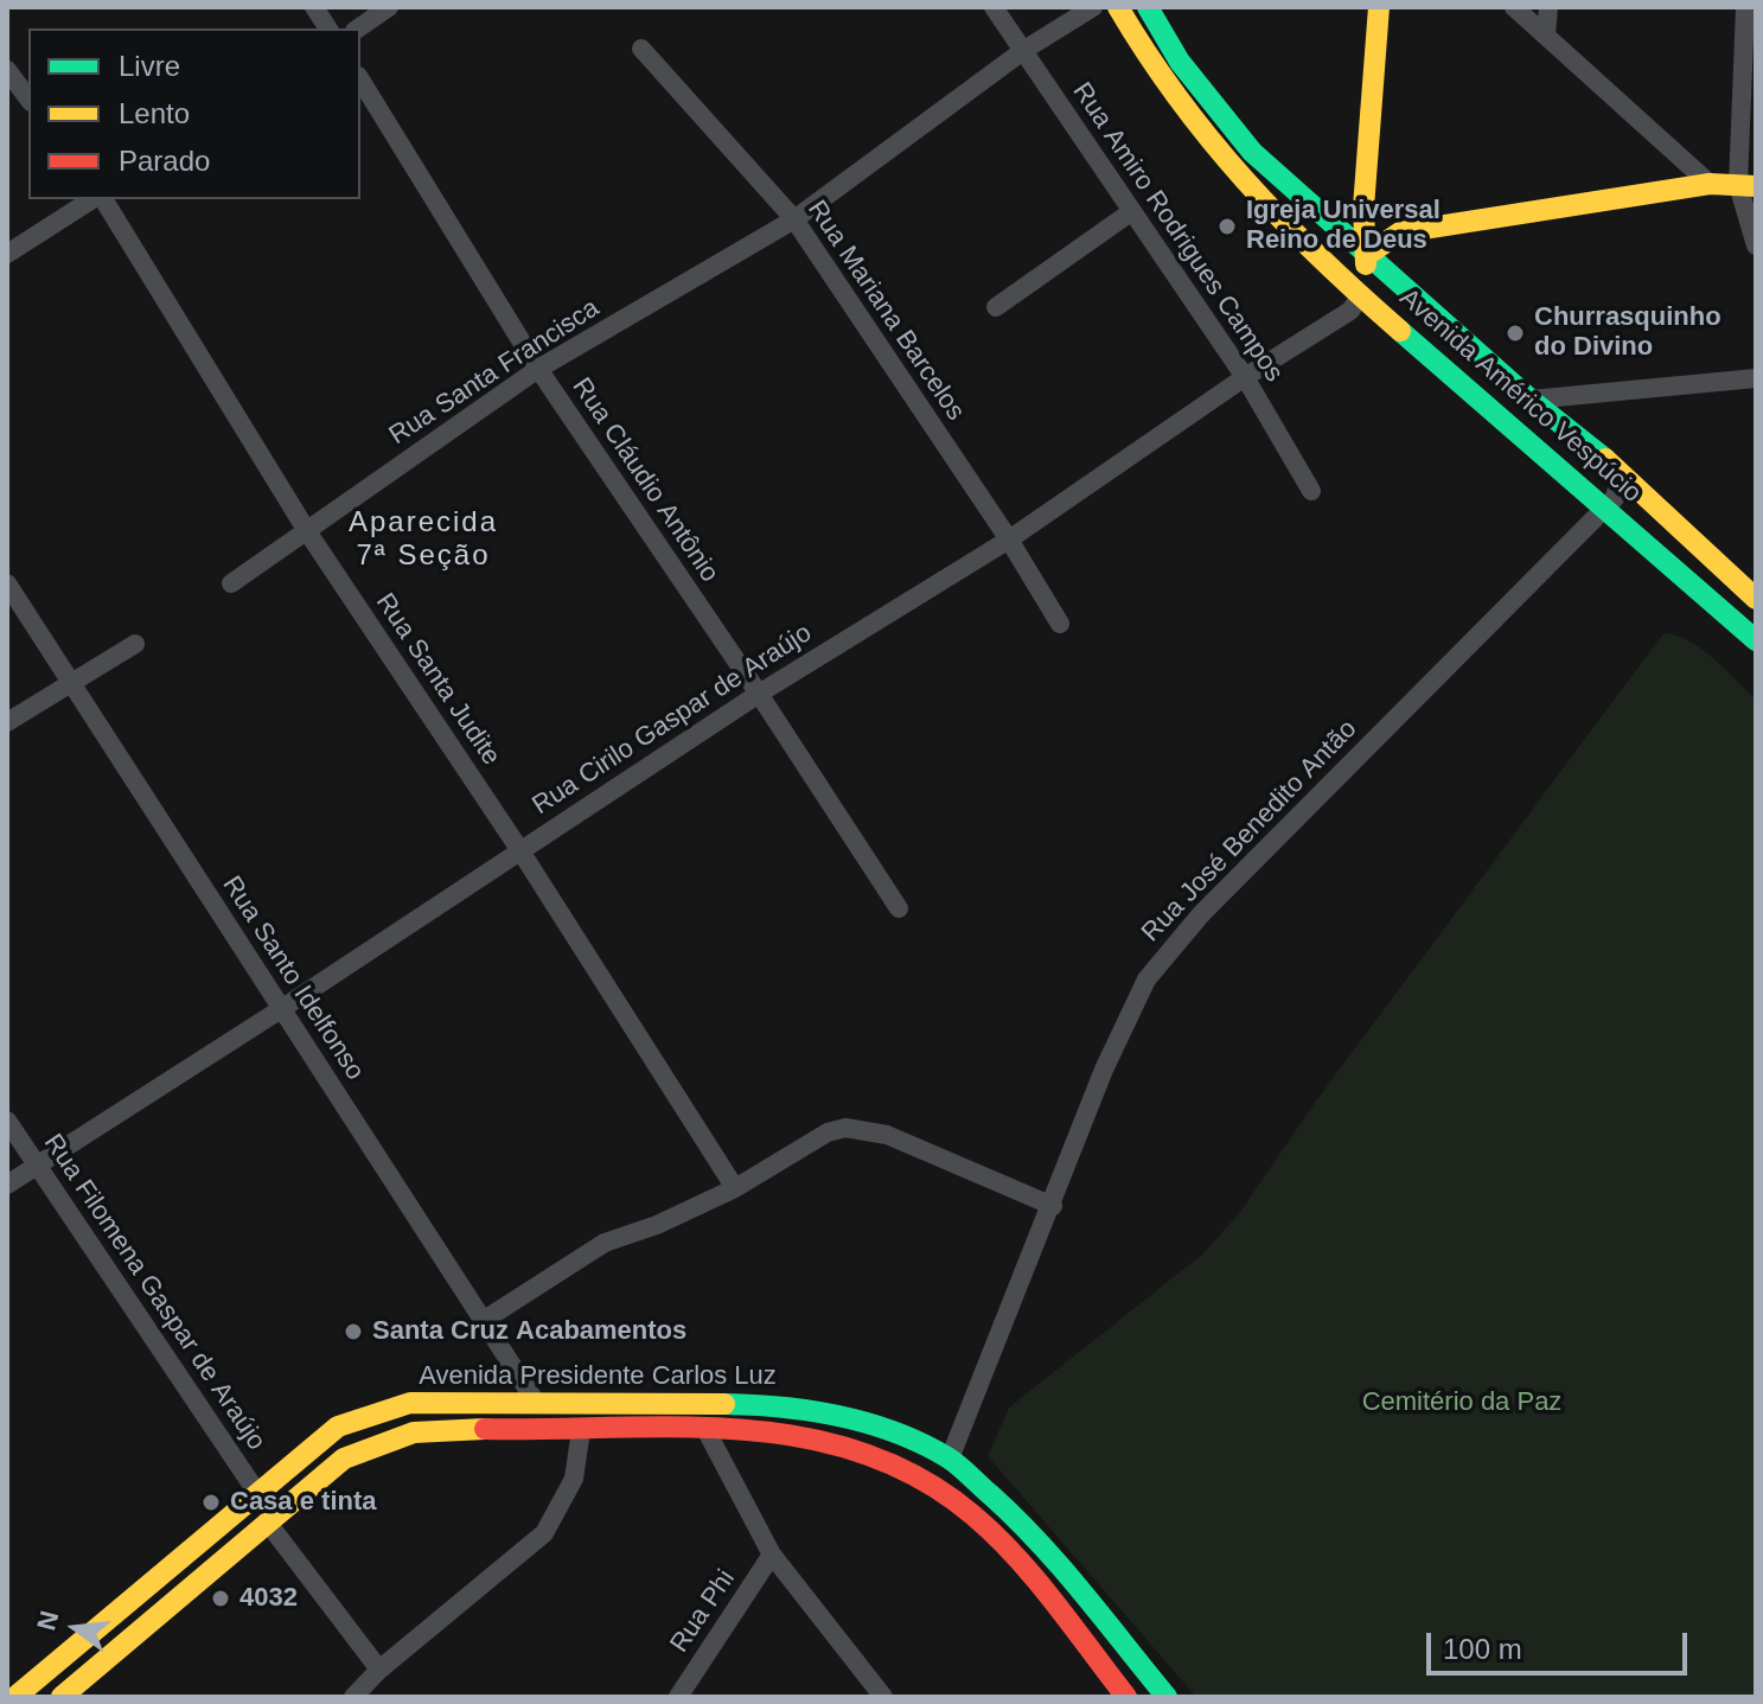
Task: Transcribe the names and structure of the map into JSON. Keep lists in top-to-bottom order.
{
  "streets": {
    "main road": ["Avenida Américo Vespúcio", "Avenida Presidente Carlos Luz"],
    "street": [
      "Rua Amiro Rodrigues Campos",
      "Rua Mariana Barcelos",
      "Rua Santa Francisca",
      "Rua Cláudio Antônio",
      "Rua Santa Judite",
      "Rua Cirilo Gaspar de Araújo",
      "Rua José Benedito Antão",
      "Rua Santo Idelfonso",
      "Rua Filomena Gaspar de Araújo",
      "Rua Phi"
    ]
  },
  "crossings": [
    ["Rua Amiro Rodrigues Campos", "Rua Santa Francisca"],
    ["Rua Amiro Rodrigues Campos", "Rua Cirilo Gaspar de Araújo"],
    ["Rua Mariana Barcelos", "Rua Santa Francisca"],
    ["Rua Mariana Barcelos", "Rua Cirilo Gaspar de Araújo"],
    ["Rua Santa Francisca", "Rua Cláudio Antônio"],
    ["Rua Santa Francisca", "Rua Santa Judite"],
    ["Avenida Américo Vespúcio", "Rua Cirilo Gaspar de Araújo"],
    ["Avenida Américo Vespúcio", "Rua José Benedito Antão"],
    ["Rua Cláudio Antônio", "Rua Cirilo Gaspar de Araújo"],
    ["Rua Santa Judite", "Rua Cirilo Gaspar de Araújo"],
    ["Rua Cirilo Gaspar de Araújo", "Rua Santo Idelfonso"],
    ["Rua Cirilo Gaspar de Araújo", "Rua Filomena Gaspar de Araújo"],
    ["Rua José Benedito Antão", "Avenida Presidente Carlos Luz"],
    ["Rua Santo Idelfonso", "Avenida Presidente Carlos Luz"],
    ["Rua Filomena Gaspar de Araújo", "Avenida Presidente Carlos Luz"]
  ],
  "districts": ["Aparecida 7ª Seção"],
  "parks": ["Cemitério da Paz"],
  "places": [
    "Igreja Universal Reino de Deus",
    "Churrasquinho do Divino",
    "Santa Cruz Acabamentos",
    "Casa e tinta",
    "4032"
  ],
  "legend": ["Livre", "Lento", "Parado"],
  "scale_bar": "100 m",
  "north": "left"
}
